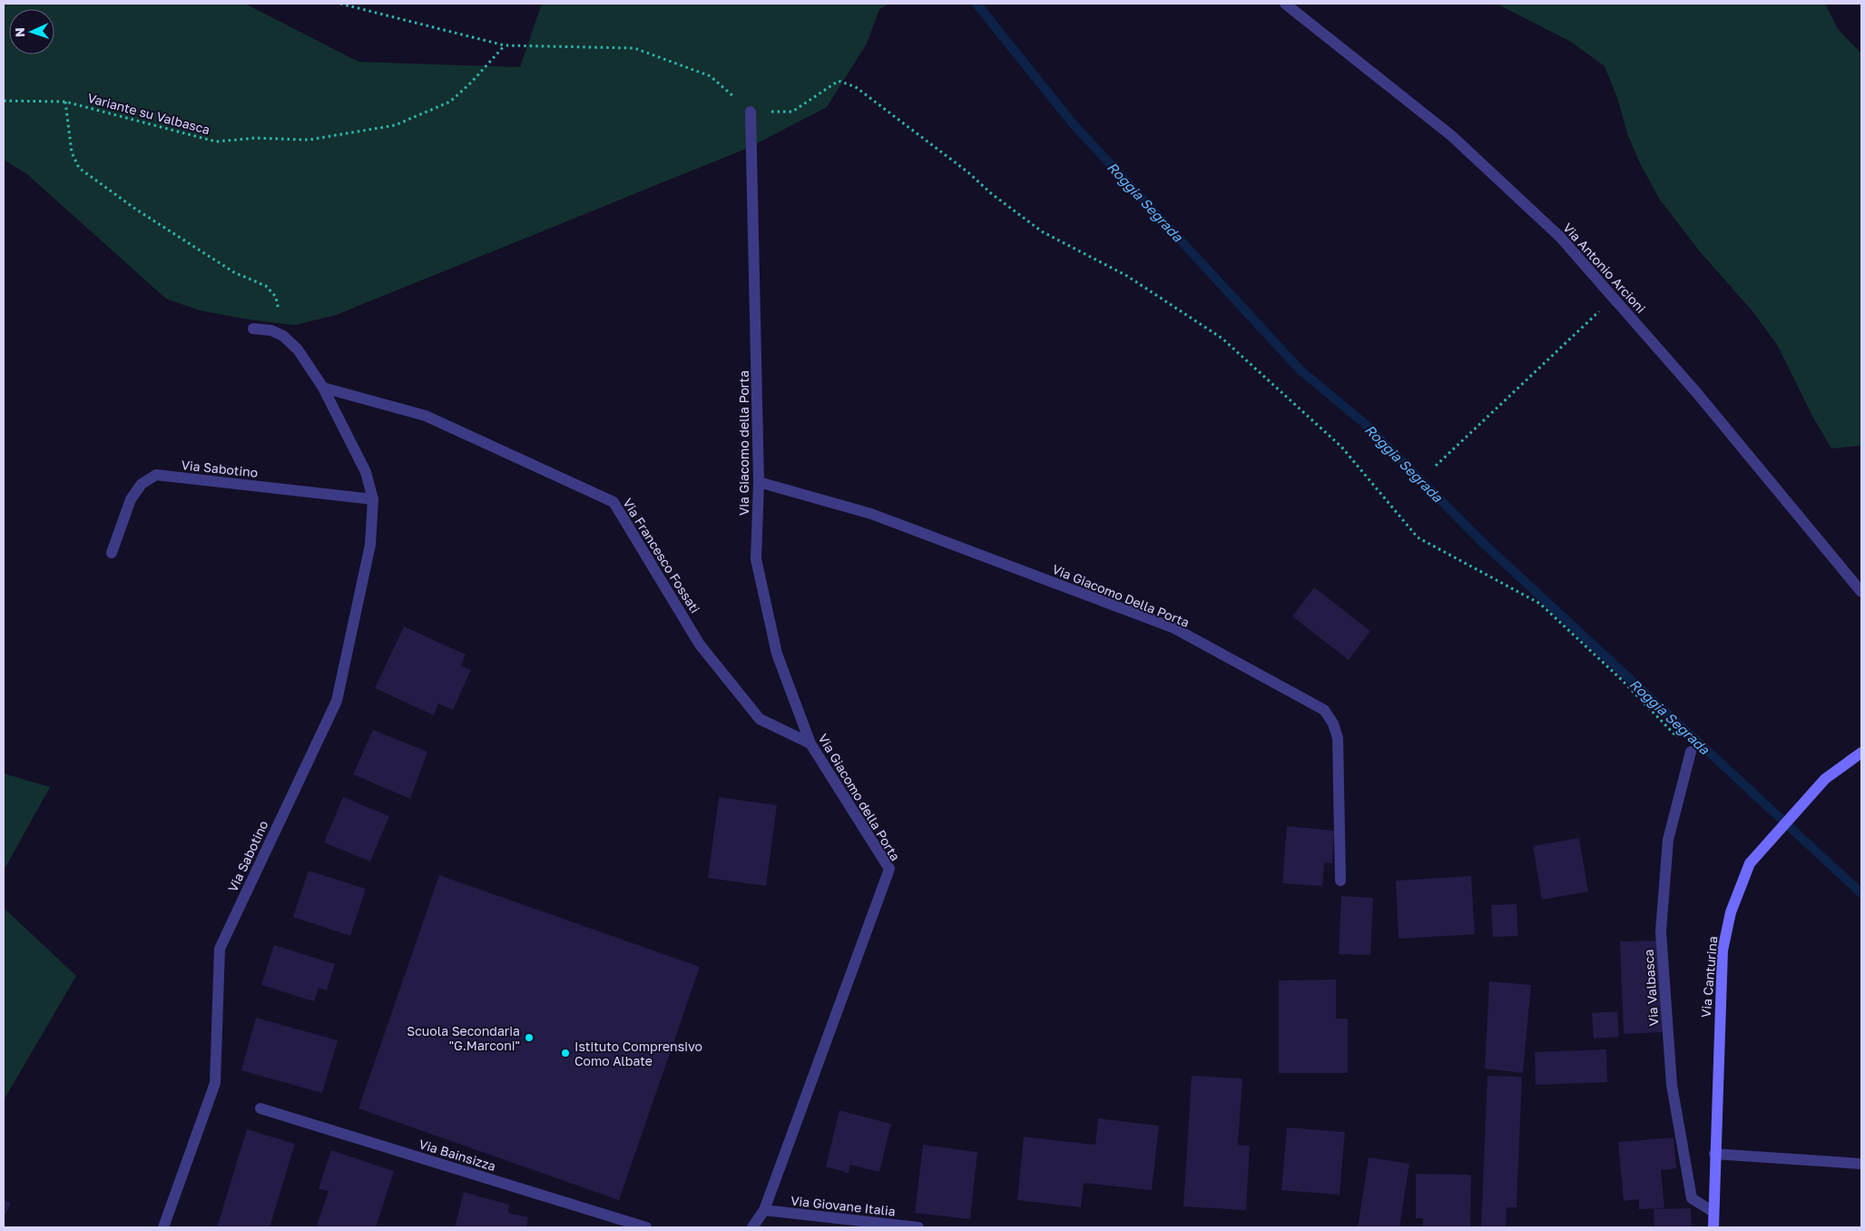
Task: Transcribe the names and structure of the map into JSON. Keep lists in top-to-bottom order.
{
  "streets": {
    "main road": ["Via Canturina"],
    "street": [
      "Via Antonio Arcioni",
      "Via Giacomo della Porta",
      "Via Sabotino",
      "Via Francesco Fossati",
      "Via Giacomo Della Porta",
      "Via Valbasca",
      "Via Bainsizza",
      "Via Giovane Italia"
    ],
    "path": ["Variante su Valbasca"]
  },
  "crossings": [
    ["Via Giacomo della Porta", "Via Francesco Fossati"],
    ["Via Giacomo della Porta", "Via Giacomo Della Porta"],
    ["Via Giacomo della Porta", "Via Giovane Italia"],
    ["Via Sabotino", "Via Francesco Fossati"],
    ["Via Canturina", "Via Valbasca"]
  ],
  "water": ["Roggia Segrada"],
  "places": ["Scuola Secondaria \"G.Marconi\"", "Istituto Comprensivo Como Albate"],
  "north": "left"
}
